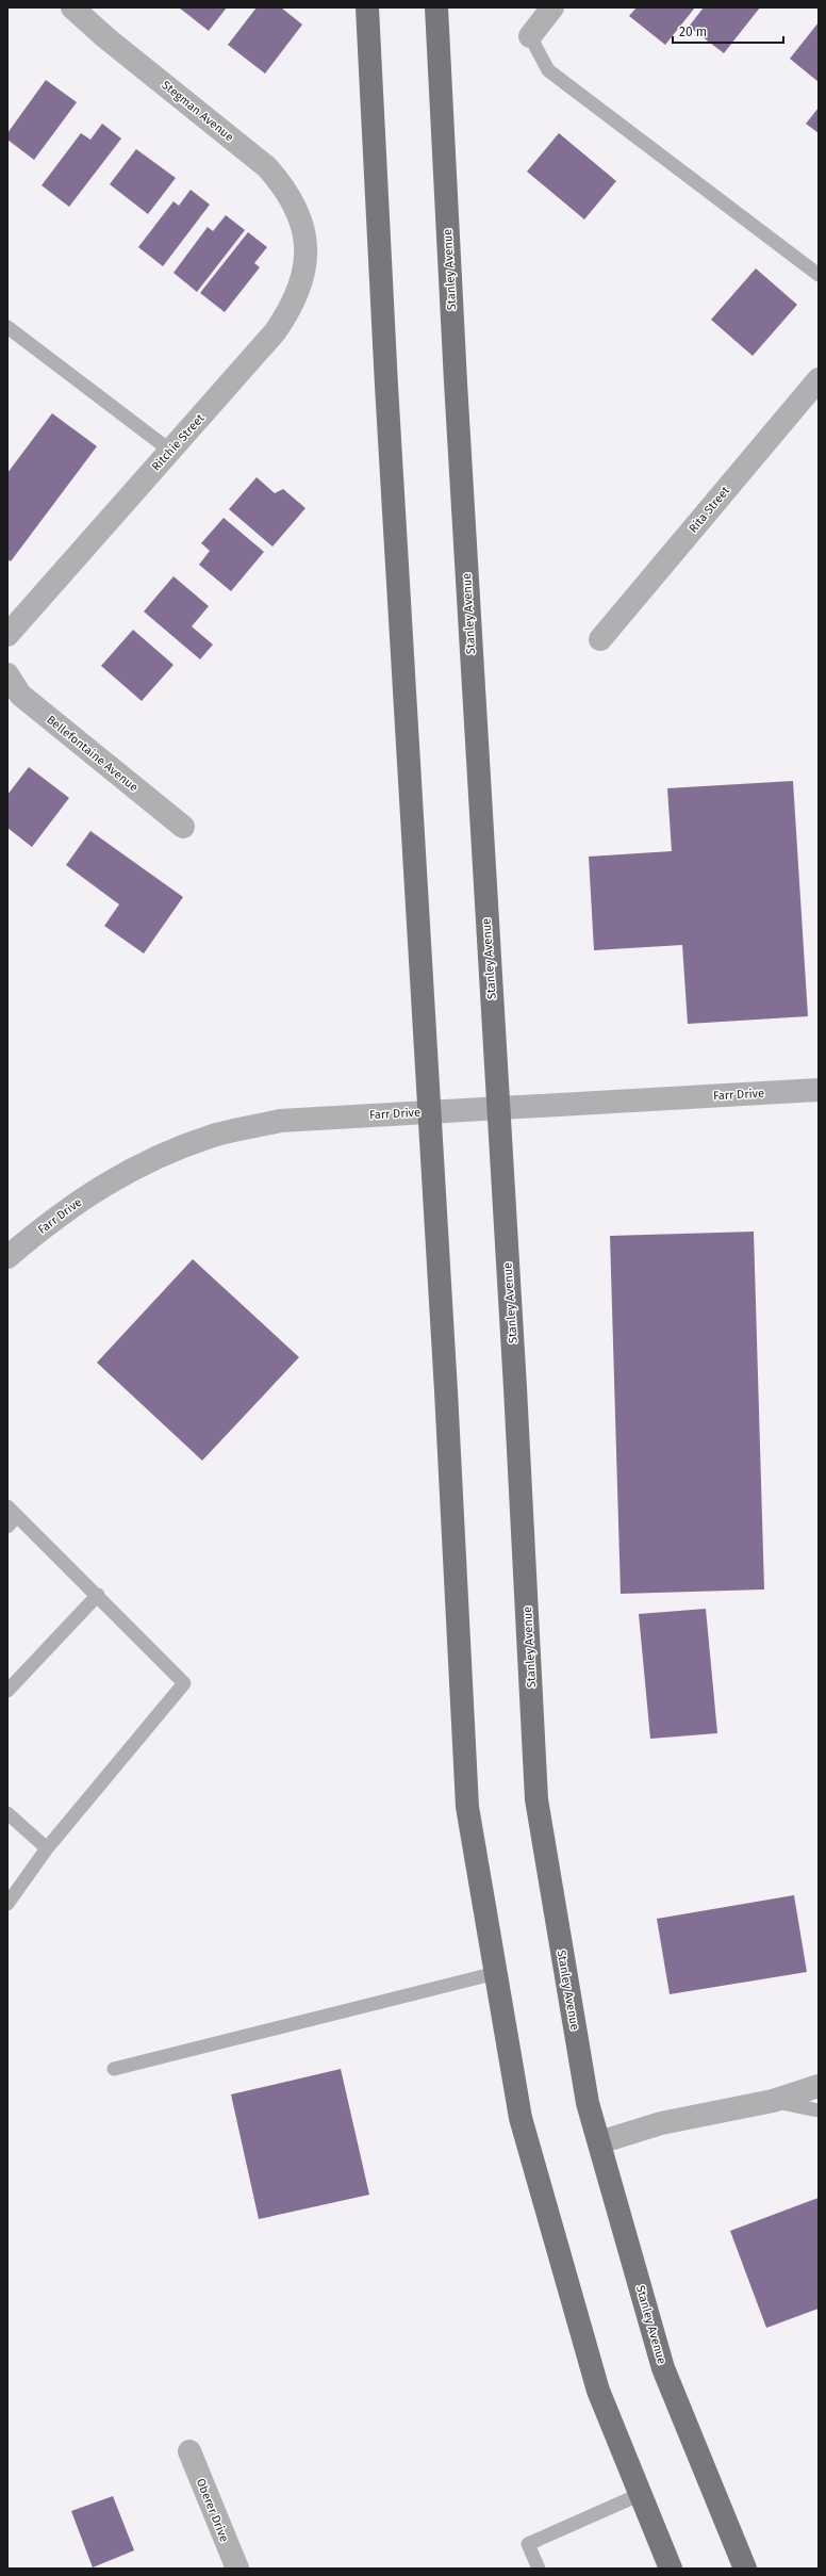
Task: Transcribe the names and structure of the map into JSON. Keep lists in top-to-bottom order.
{
  "streets": {
    "main road": ["Stanley Avenue"],
    "street": [
      "Stegman Avenue",
      "Ritchie Street",
      "Rita Street",
      "Bellefontaine Avenue",
      "Farr Drive",
      "Oberer Drive"
    ]
  },
  "crossings": [
    ["Stegman Avenue", "Ritchie Street"],
    ["Stanley Avenue", "Farr Drive"]
  ],
  "scale_bar": "20 m"
}
